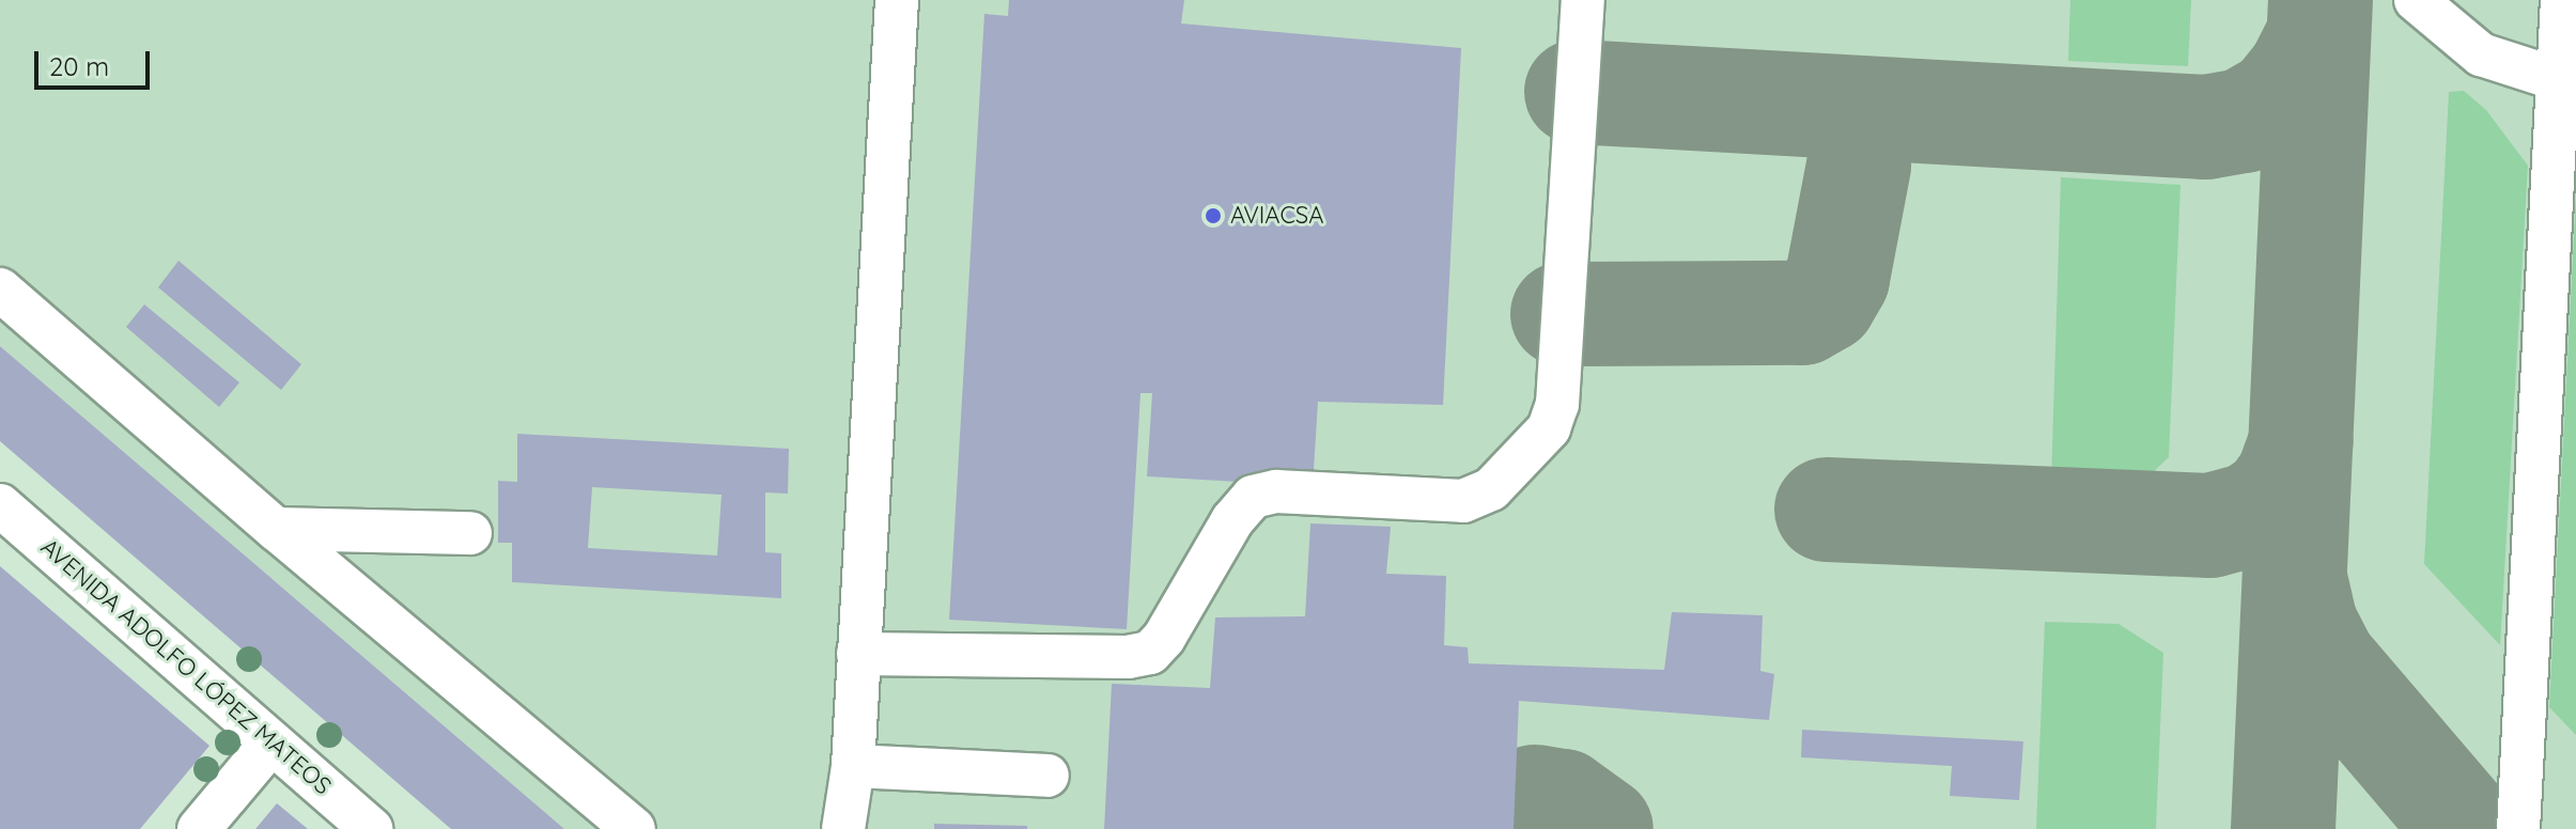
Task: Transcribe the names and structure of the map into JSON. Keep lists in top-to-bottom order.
{
  "streets": {
    "street": ["AVENIDA ADOLFO LÓPEZ MATEOS"]
  },
  "places": ["AVIACSA"],
  "scale_bar": "20 m"
}
